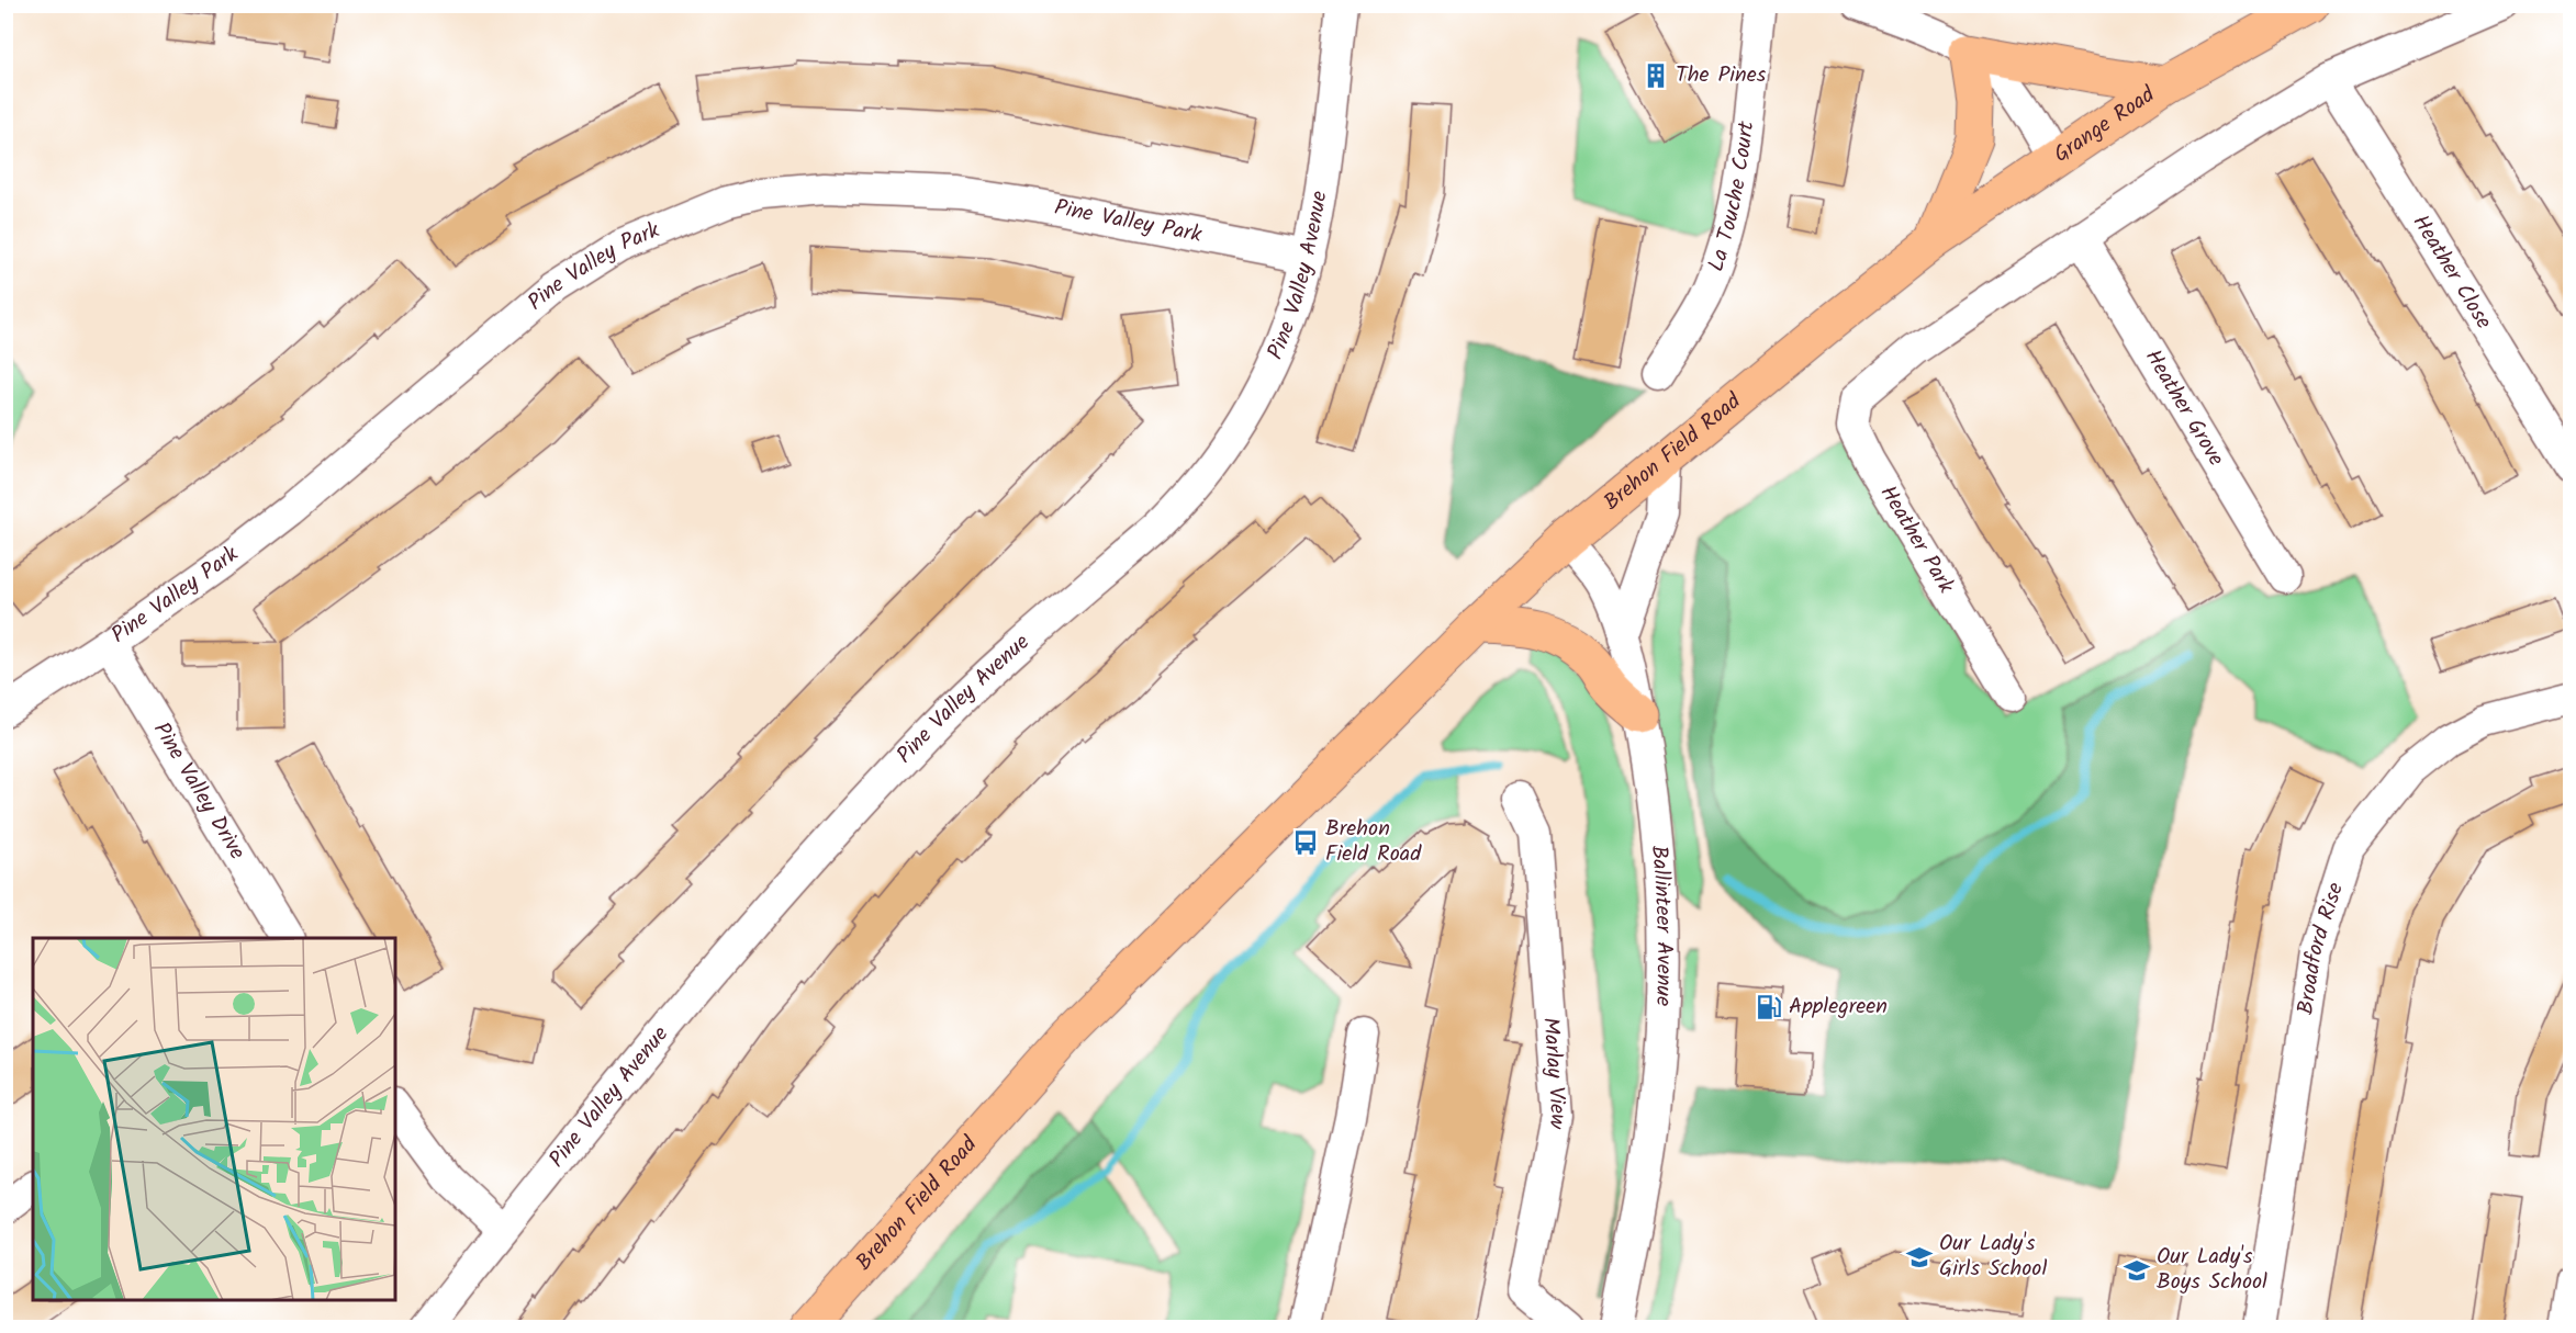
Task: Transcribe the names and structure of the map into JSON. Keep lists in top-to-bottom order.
{
  "streets": {
    "main road": ["Grange Road", "Brehon Field Road"],
    "street": [
      "La Touche Court",
      "Pine Valley Park",
      "Heather Close",
      "Pine Valley Avenue",
      "Heather Grove",
      "Heather Park",
      "Pine Valley Drive",
      "Ballinteer Avenue",
      "Broadford Rise",
      "Marlay View"
    ]
  },
  "crossings": [
    ["Grange Road", "Brehon Field Road"],
    ["Pine Valley Park", "Pine Valley Avenue"],
    ["Pine Valley Park", "Pine Valley Drive"],
    ["Heather Close", "Heather Park"],
    ["Heather Grove", "Heather Park"],
    ["Brehon Field Road", "Ballinteer Avenue"]
  ],
  "places": {
    "building": ["The Pines"],
    "bus stop": ["Brehon Field Road"],
    "fuel station": ["Applegreen"],
    "school or university": ["Our Lady's Girls School", "Our Lady's Boys School"]
  }
}
